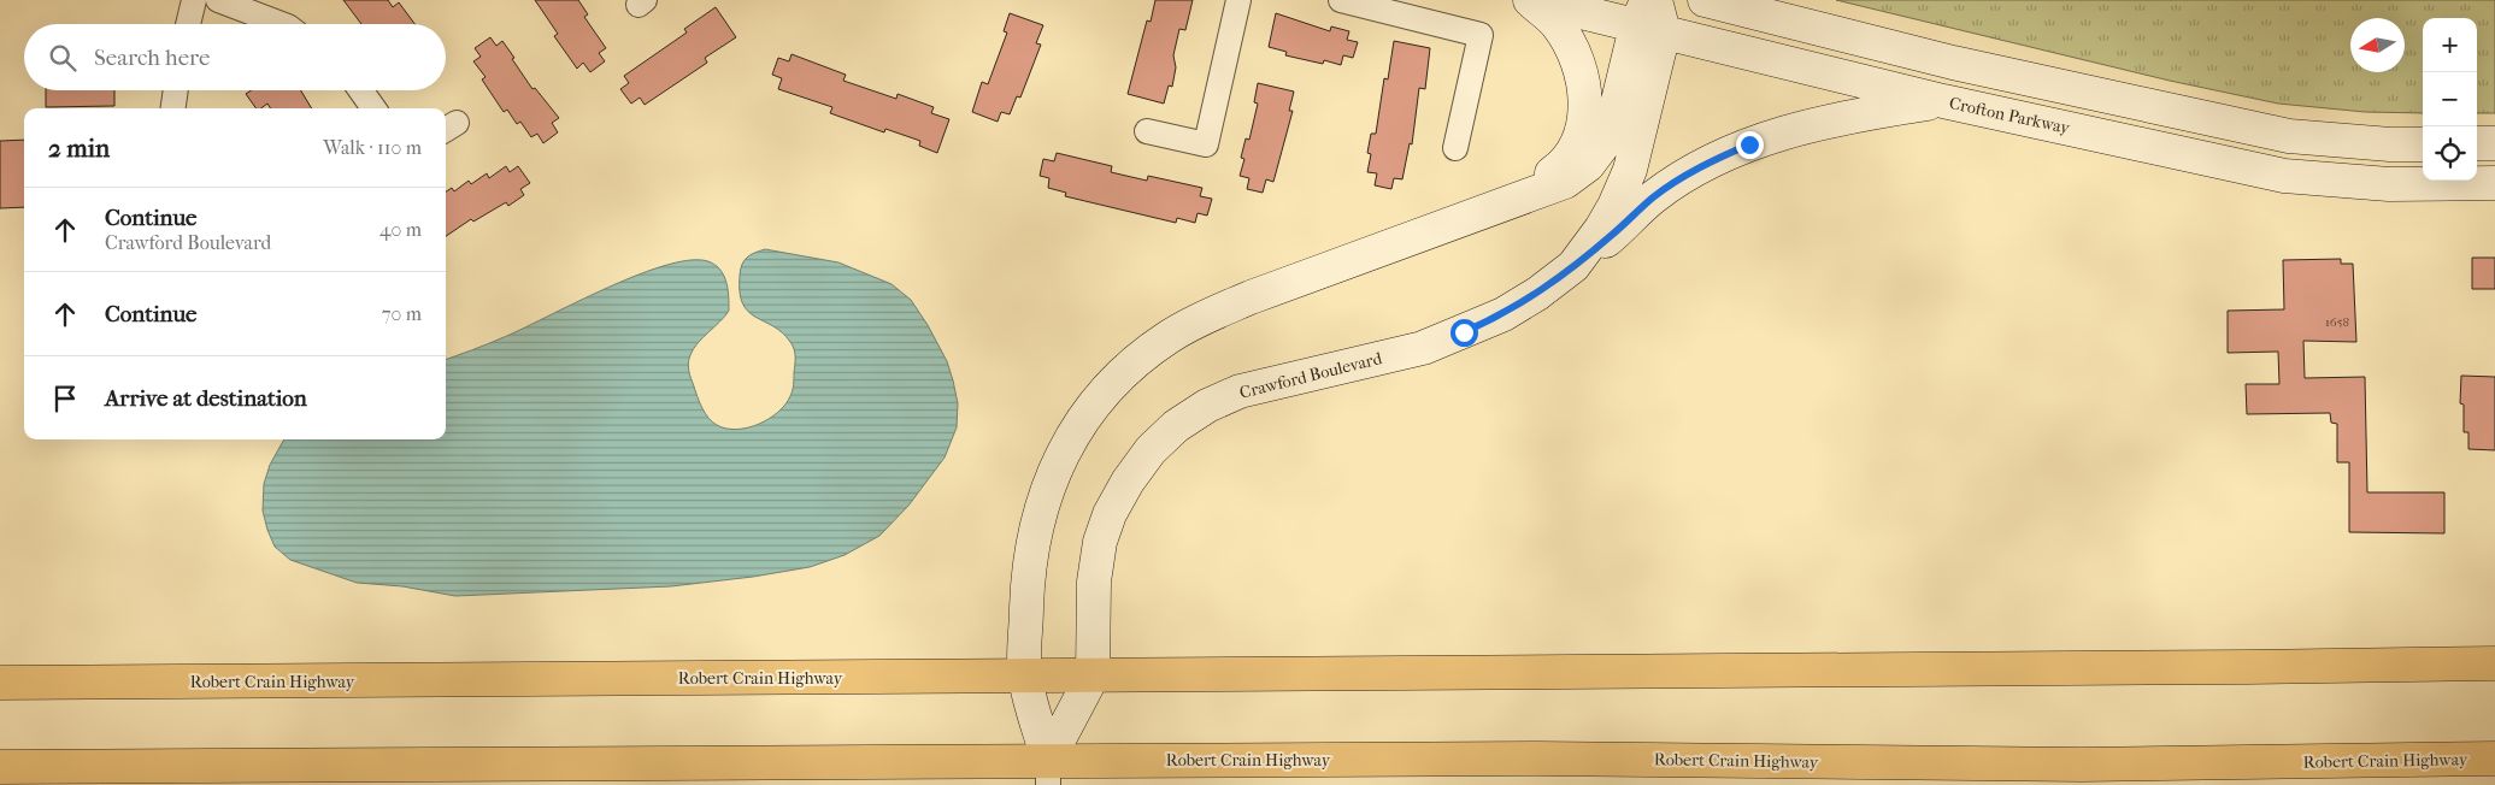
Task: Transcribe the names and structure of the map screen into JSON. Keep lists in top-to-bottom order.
{
  "streets": {
    "highway": ["Robert Crain Highway"],
    "street": ["Crofton Parkway", "Crawford Boulevard"]
  },
  "crossings": [
    ["Crofton Parkway", "Crawford Boulevard"],
    ["Crawford Boulevard", "Robert Crain Highway"]
  ],
  "house_numbers": ["1658"],
  "north": "left",
  "page": {
    "map_buttons": ["+", "−"],
    "search": "Search here",
    "heading": ["2 min", "Walk · 110 m"],
    "list": [
      ["Continue", "Crawford Boulevard", "40 m"],
      ["Continue", "70 m"],
      "Arrive at destination"
    ]
  }
}
